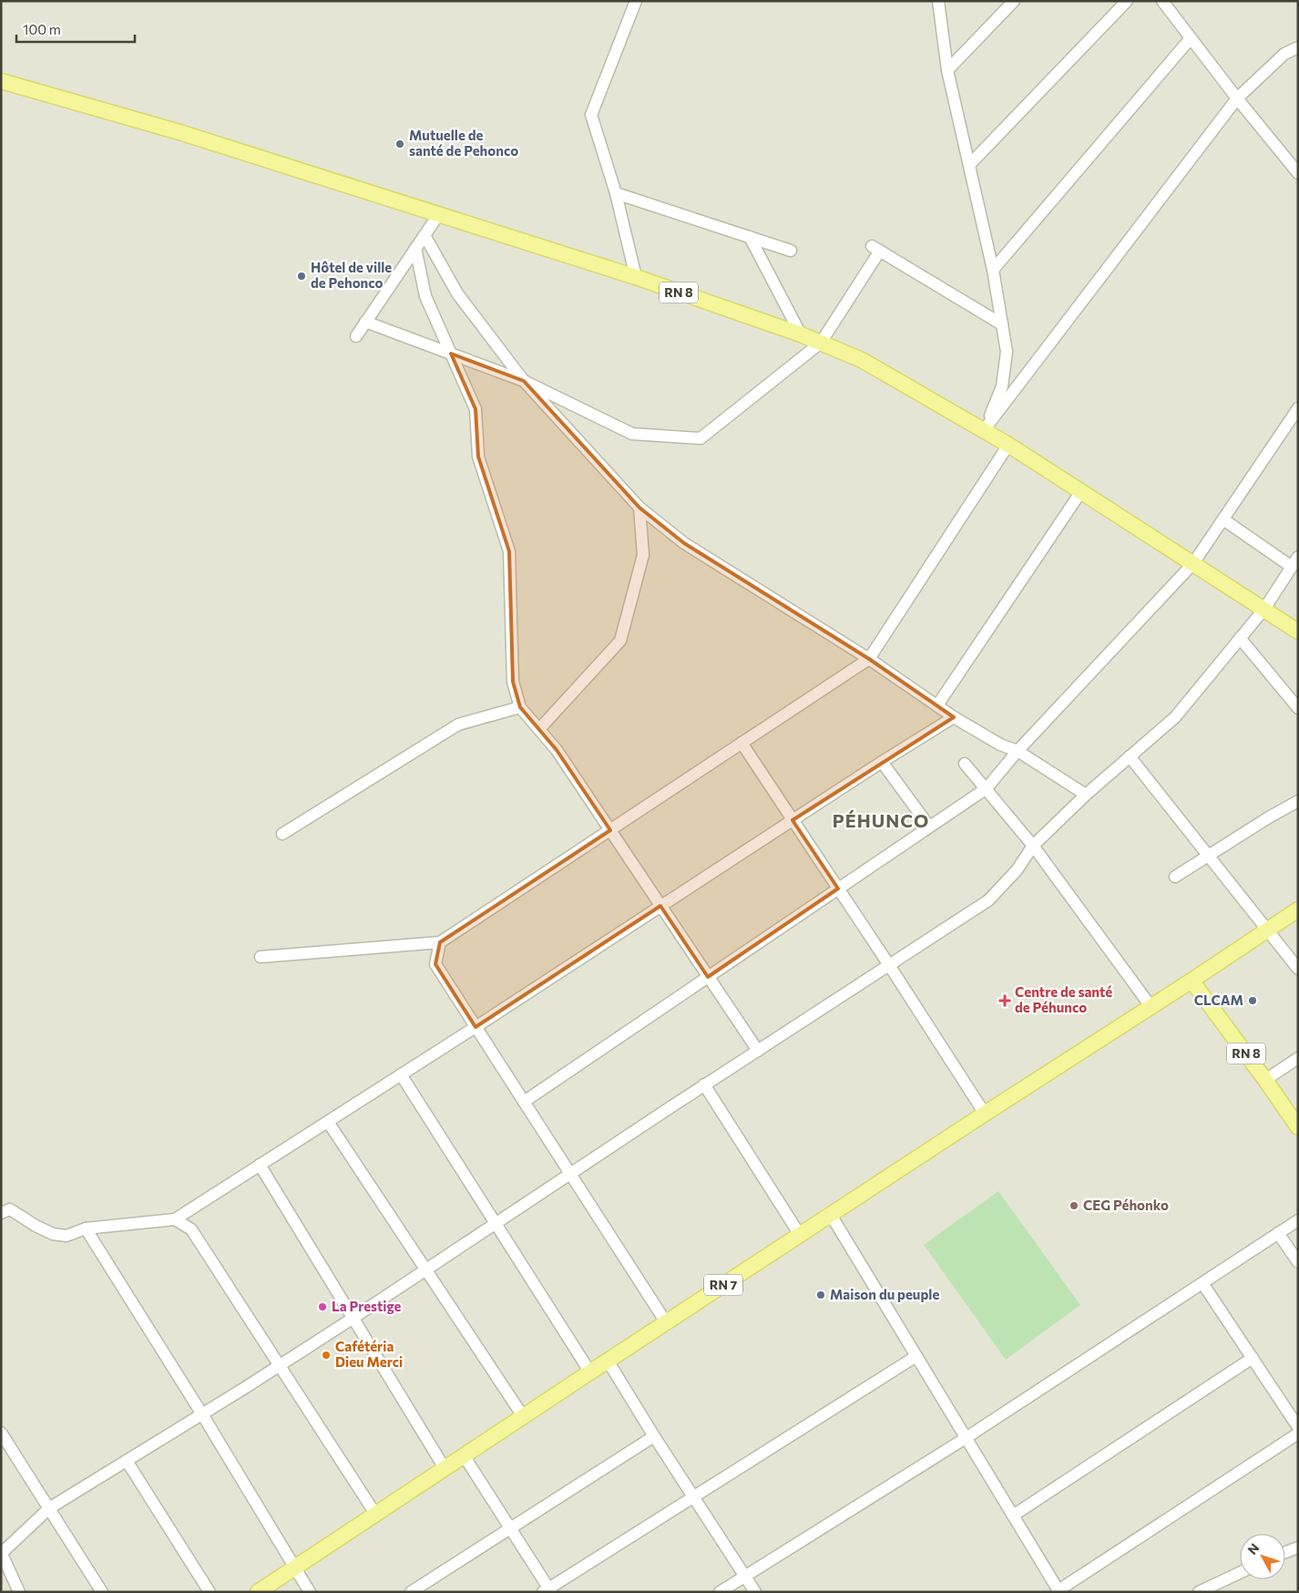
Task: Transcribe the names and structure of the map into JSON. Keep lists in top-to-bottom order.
{
  "streets": {
    "main road": ["RN 8", "RN 7"]
  },
  "crossings": [
    ["RN 8", "RN 7"]
  ],
  "districts": ["PÉHUNCO"],
  "places": {
    "other": [
      "Mutuelle de santé de Pehonco",
      "Hôtel de ville de Pehonco",
      "CLCAM",
      "CEG Péhonko",
      "Maison du peuple",
      "La Prestige",
      "Cafétéria Dieu Merci"
    ],
    "health": ["Centre de santé de Péhunco"]
  },
  "scale_bar": "100 m",
  "north": "top left"
}
